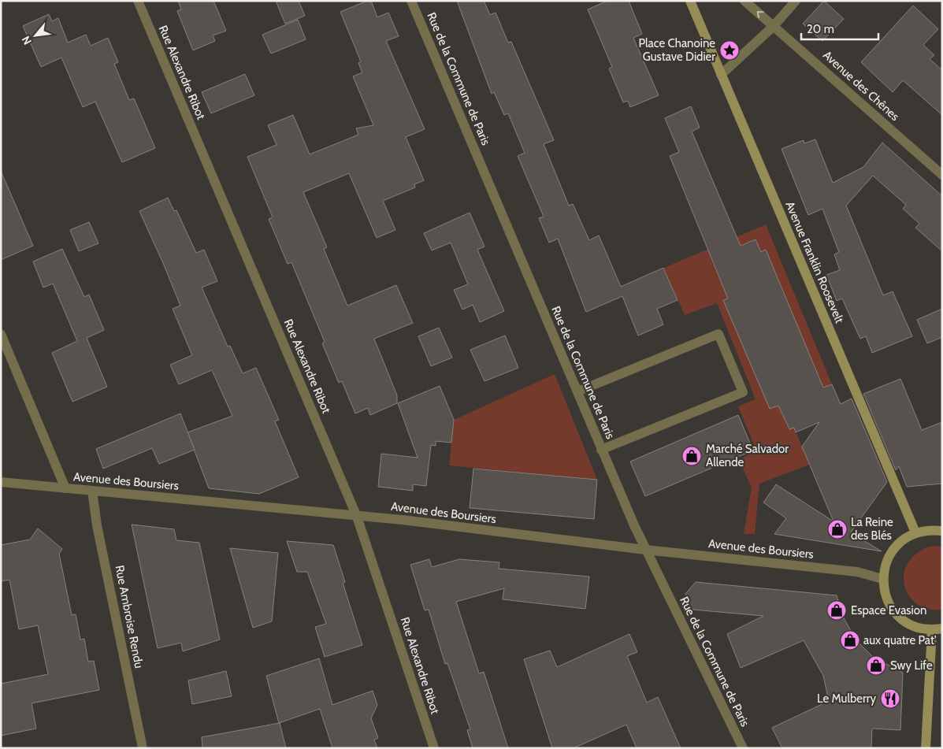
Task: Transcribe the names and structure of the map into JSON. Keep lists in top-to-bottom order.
{
  "streets": {
    "street": [
      "Rue Alexandre Ribot",
      "Rue de la Commune de Paris",
      "Avenue des Chênes",
      "Avenue Franklin Roosevelt",
      "Avenue des Boursiers",
      "Rue Ambroise Rendu"
    ]
  },
  "crossings": [
    ["Rue Alexandre Ribot", "Avenue des Boursiers"],
    ["Rue de la Commune de Paris", "Avenue des Boursiers"],
    ["Avenue des Boursiers", "Rue Ambroise Rendu"]
  ],
  "places": {
    "place": ["Place Chanoine Gustave Didier"],
    "shop": [
      "Marché Salvador Allende",
      "La Reine des Blés",
      "Espace Evasion",
      "aux quatre Pat'",
      "Swy Life"
    ],
    "restaurant": ["Le Mulberry"]
  },
  "scale_bar": "20 m",
  "north": "bottom left"
}
